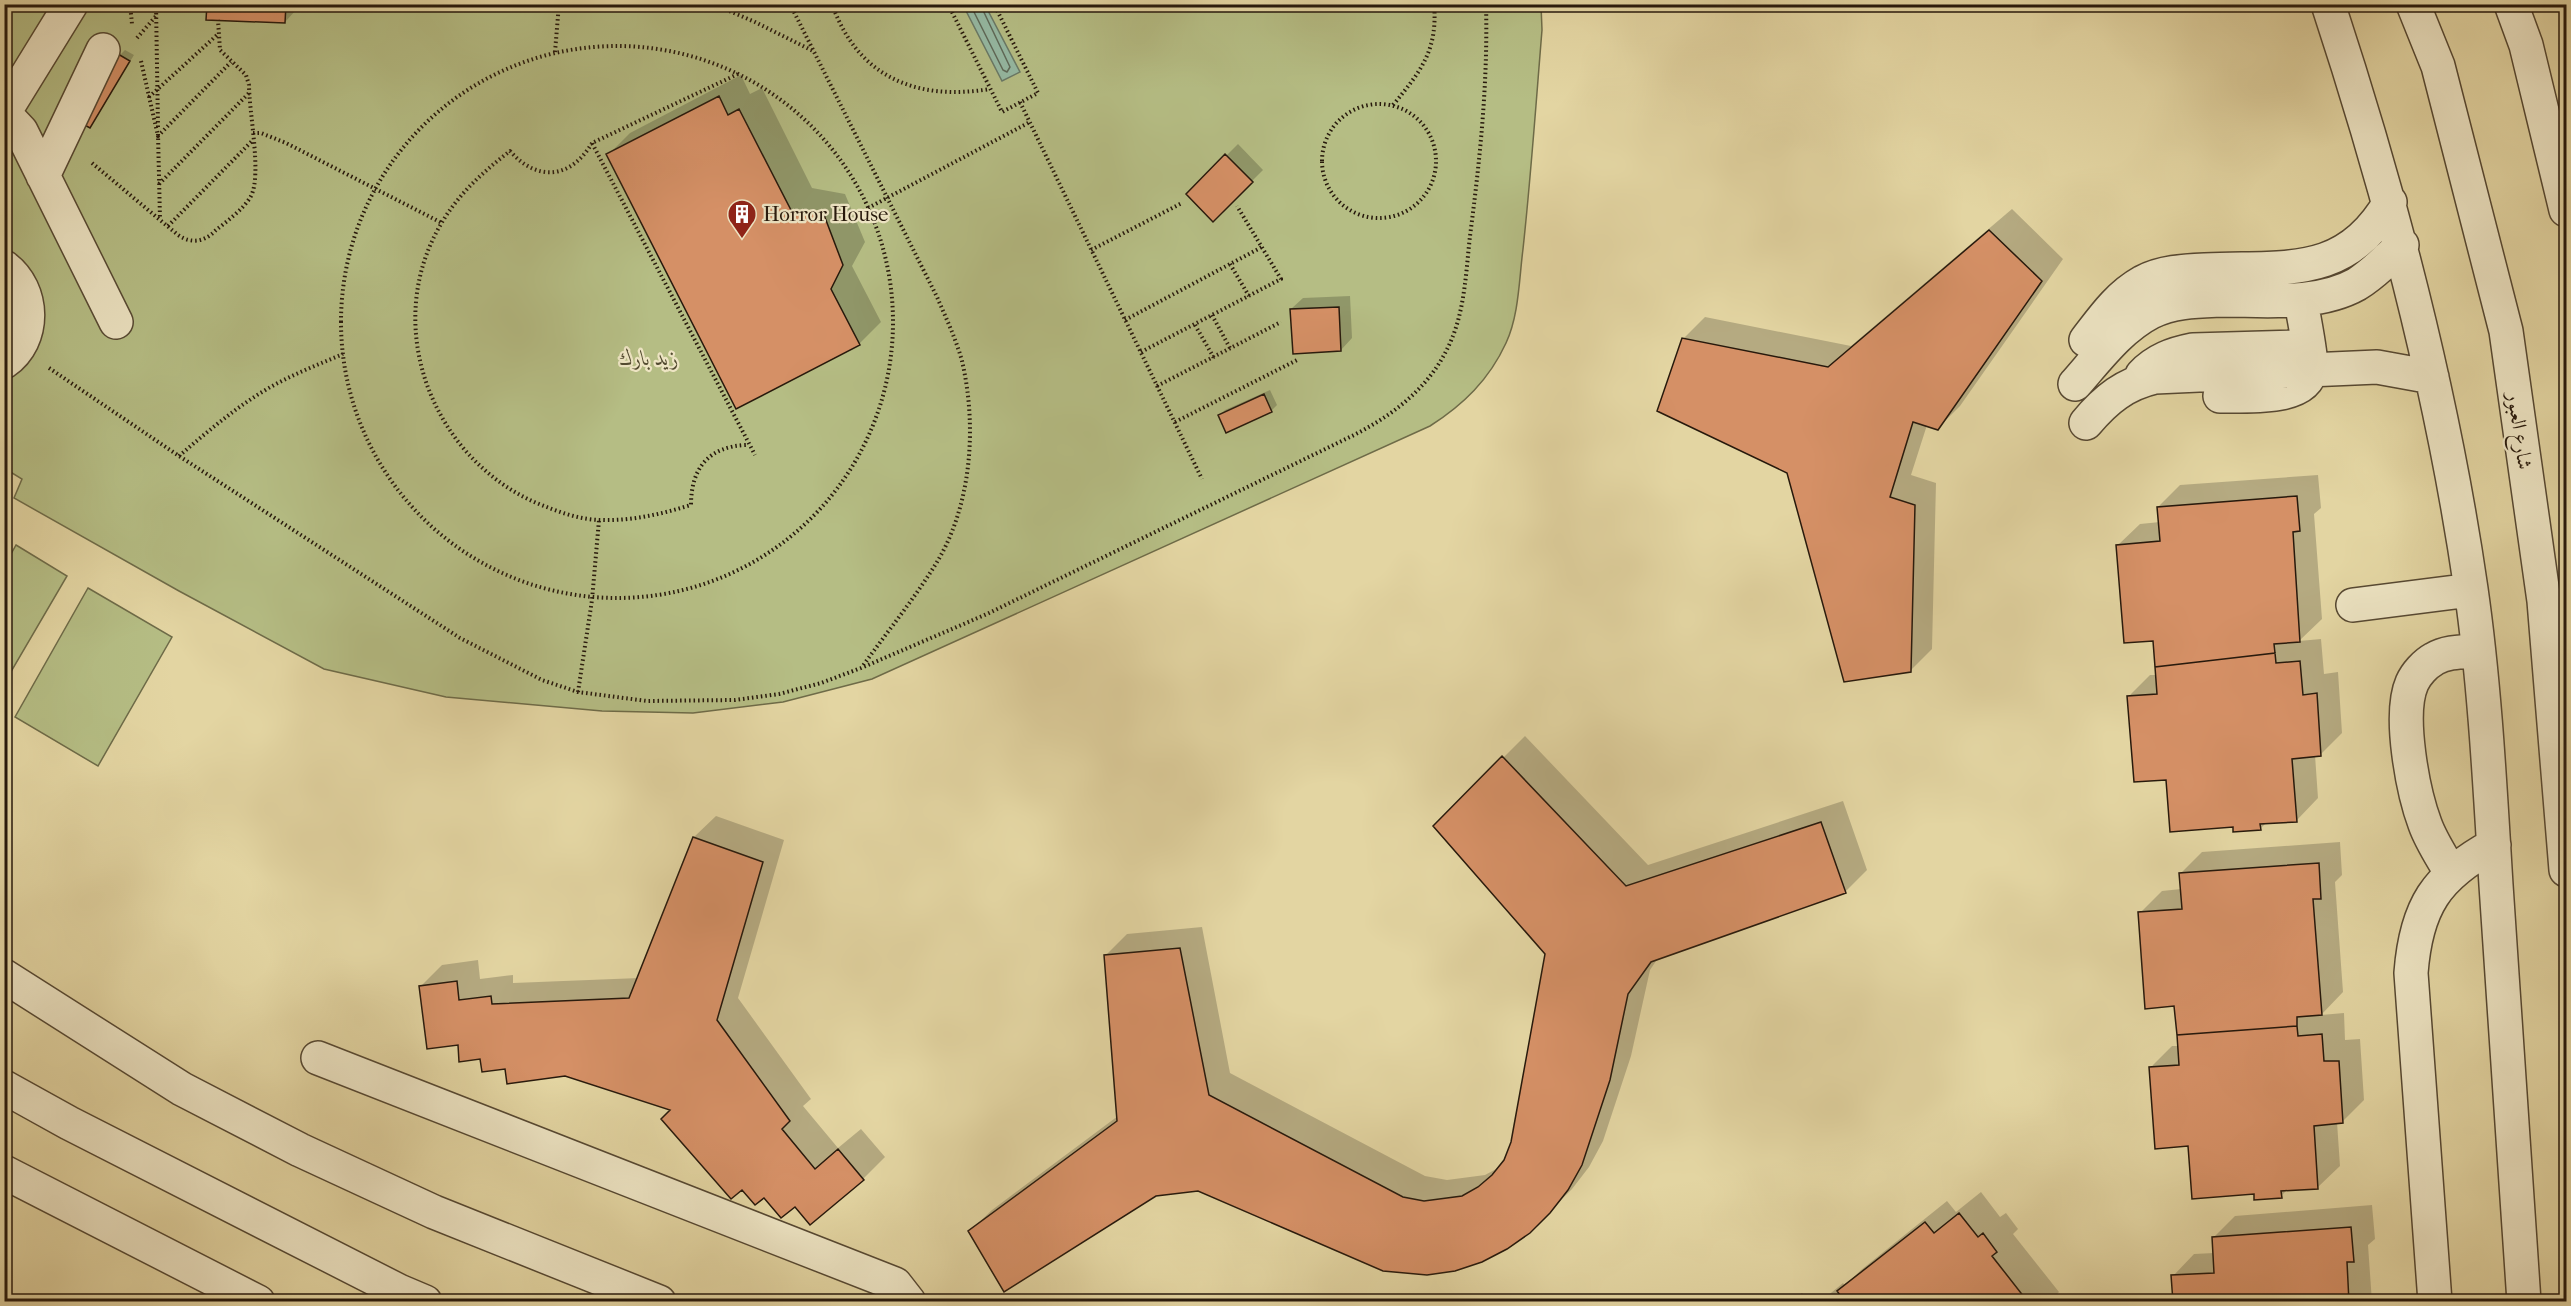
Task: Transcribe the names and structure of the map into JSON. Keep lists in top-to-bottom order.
{
  "streets": {
    "street": ["شارع العبور"]
  },
  "parks": ["زيد بارك"],
  "places": {
    "building": ["Horror House"]
  }
}
